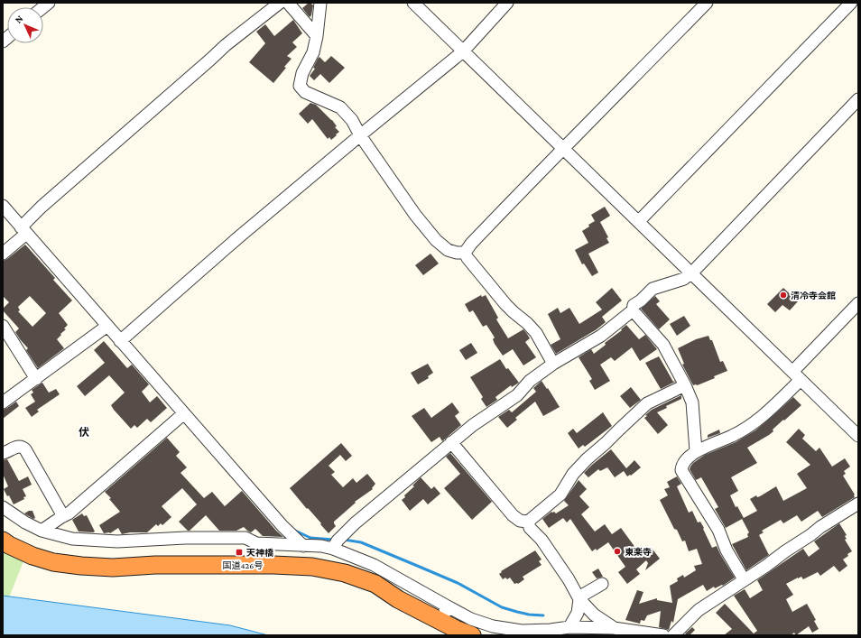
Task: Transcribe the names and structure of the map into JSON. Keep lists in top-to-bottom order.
{
  "streets": {
    "highway": ["国道426号"]
  },
  "districts": ["伏"],
  "places": {
    "other": ["清冷寺会館", "東楽寺"],
    "transit": ["天神橋"]
  },
  "north": "top left"
}
